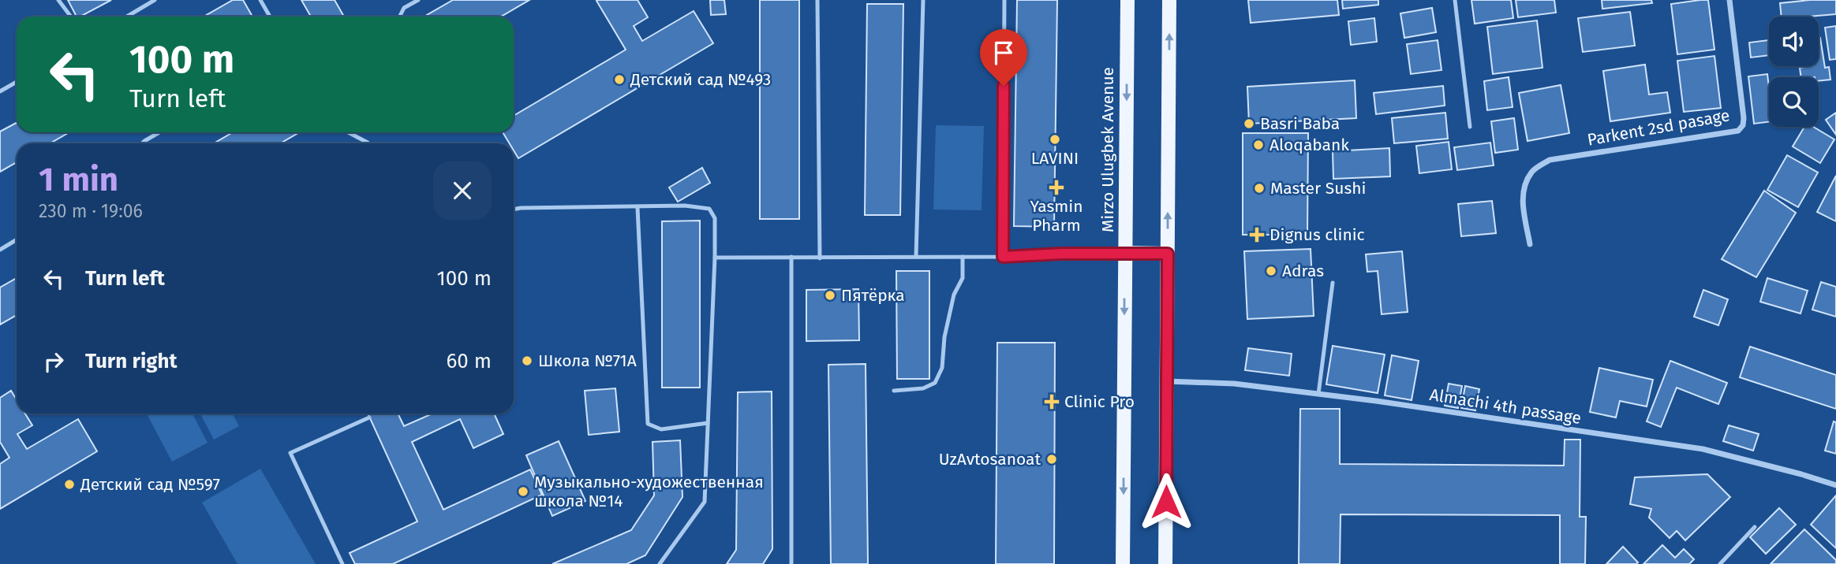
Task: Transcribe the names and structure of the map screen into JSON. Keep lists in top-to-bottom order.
{
  "streets": {
    "main road": ["Mirzo Ulugbek Avenue"],
    "street": ["Parkent 2sd pasage", "Almachi 4th passage"]
  },
  "places": {
    "other": [
      "Детский сад №493",
      "Basri Baba",
      "LAVINI",
      "Aloqabank",
      "Master Sushi",
      "Adras",
      "Пятёрка",
      "Школа №71А",
      "UzAvtosanoat",
      "Детский сад №597",
      "Музыкально-художественная школа №14"
    ],
    "health": ["Yasmin Pharm", "Dignus clinic", "Clinic Pro"]
  },
  "page": {
    "turn": ["100 m", "Turn left"],
    "heading": ["1 min", "230 m · 19:06"],
    "list": [
      {
        "name": "Turn left",
        "value": "100 m"
      },
      {
        "name": "Turn right",
        "value": "60 m"
      }
    ]
  }
}
